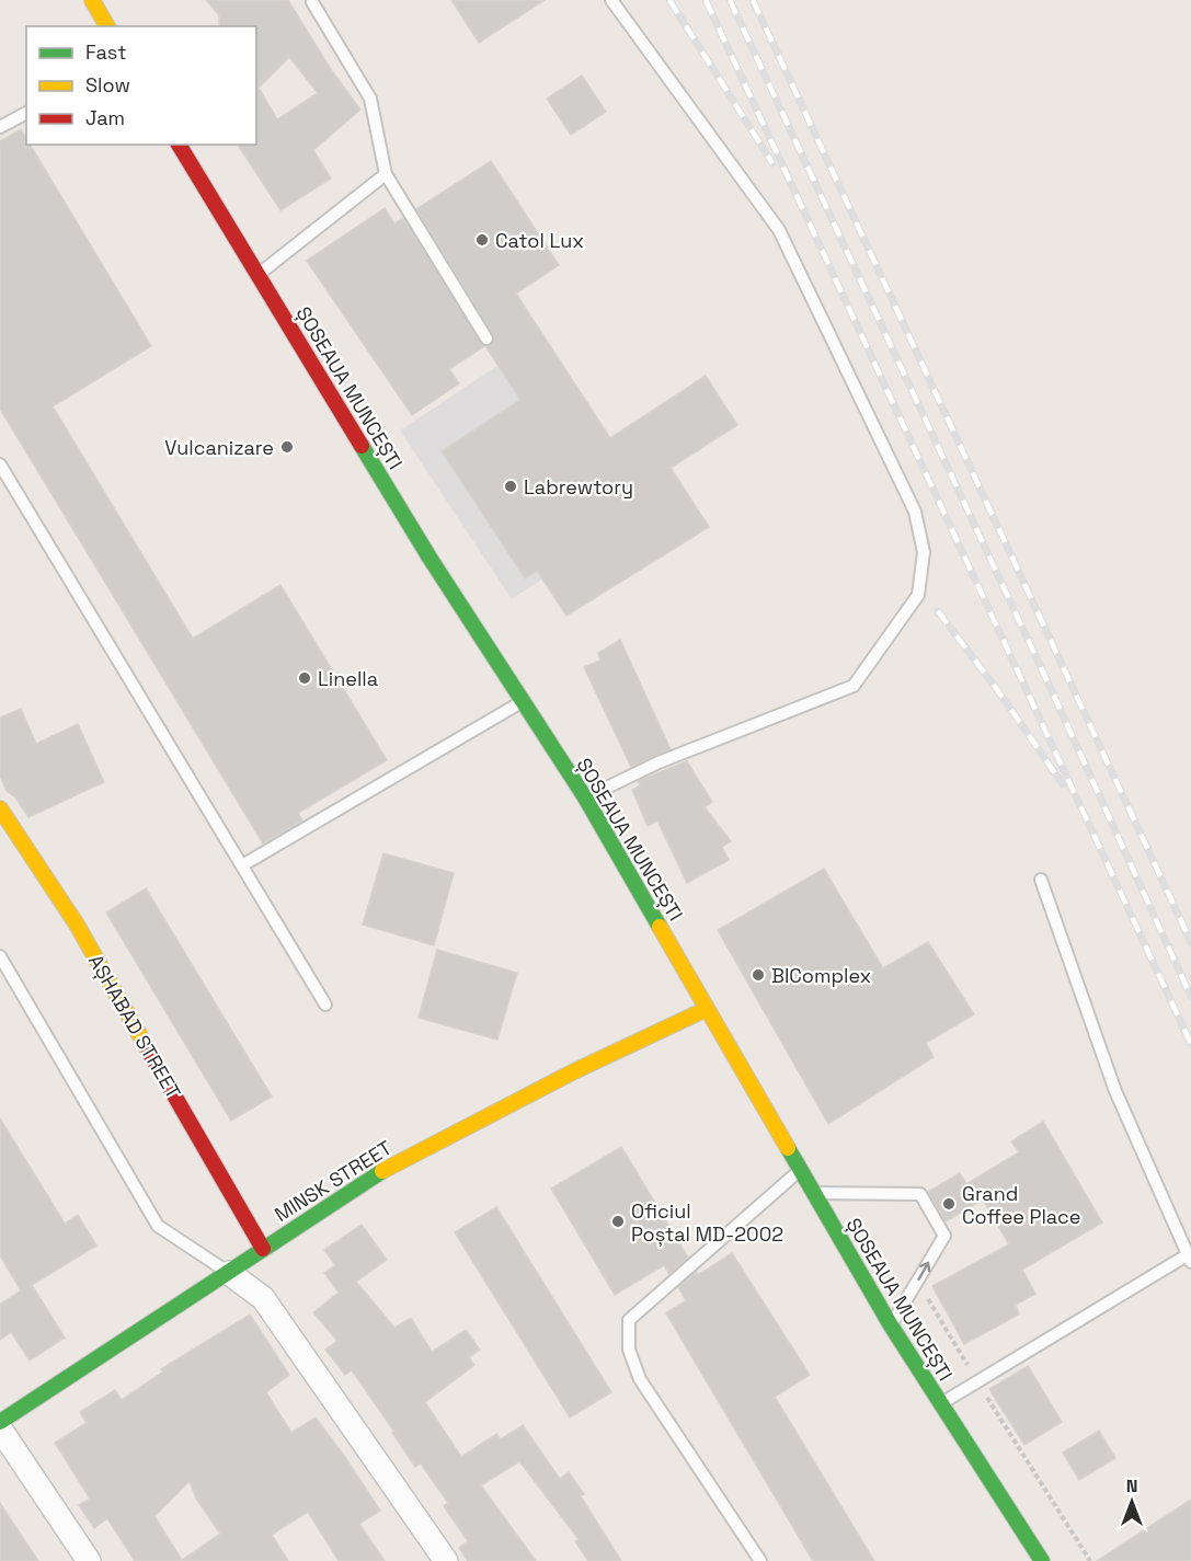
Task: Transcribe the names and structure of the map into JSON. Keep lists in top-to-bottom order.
{
  "streets": {
    "main road": ["ȘOSEAUA MUNCEȘTI", "AȘHABAD STREET", "MINSK STREET"]
  },
  "crossings": [
    ["ȘOSEAUA MUNCEȘTI", "MINSK STREET"],
    ["AȘHABAD STREET", "MINSK STREET"]
  ],
  "places": [
    "Catol Lux",
    "Vulcanizare",
    "Labrewtory",
    "Linella",
    "BIComplex",
    "Grand Coffee Place",
    "Oficiul Poștal MD-2002"
  ],
  "legend": ["Fast", "Slow", "Jam"],
  "north": "top"
}
